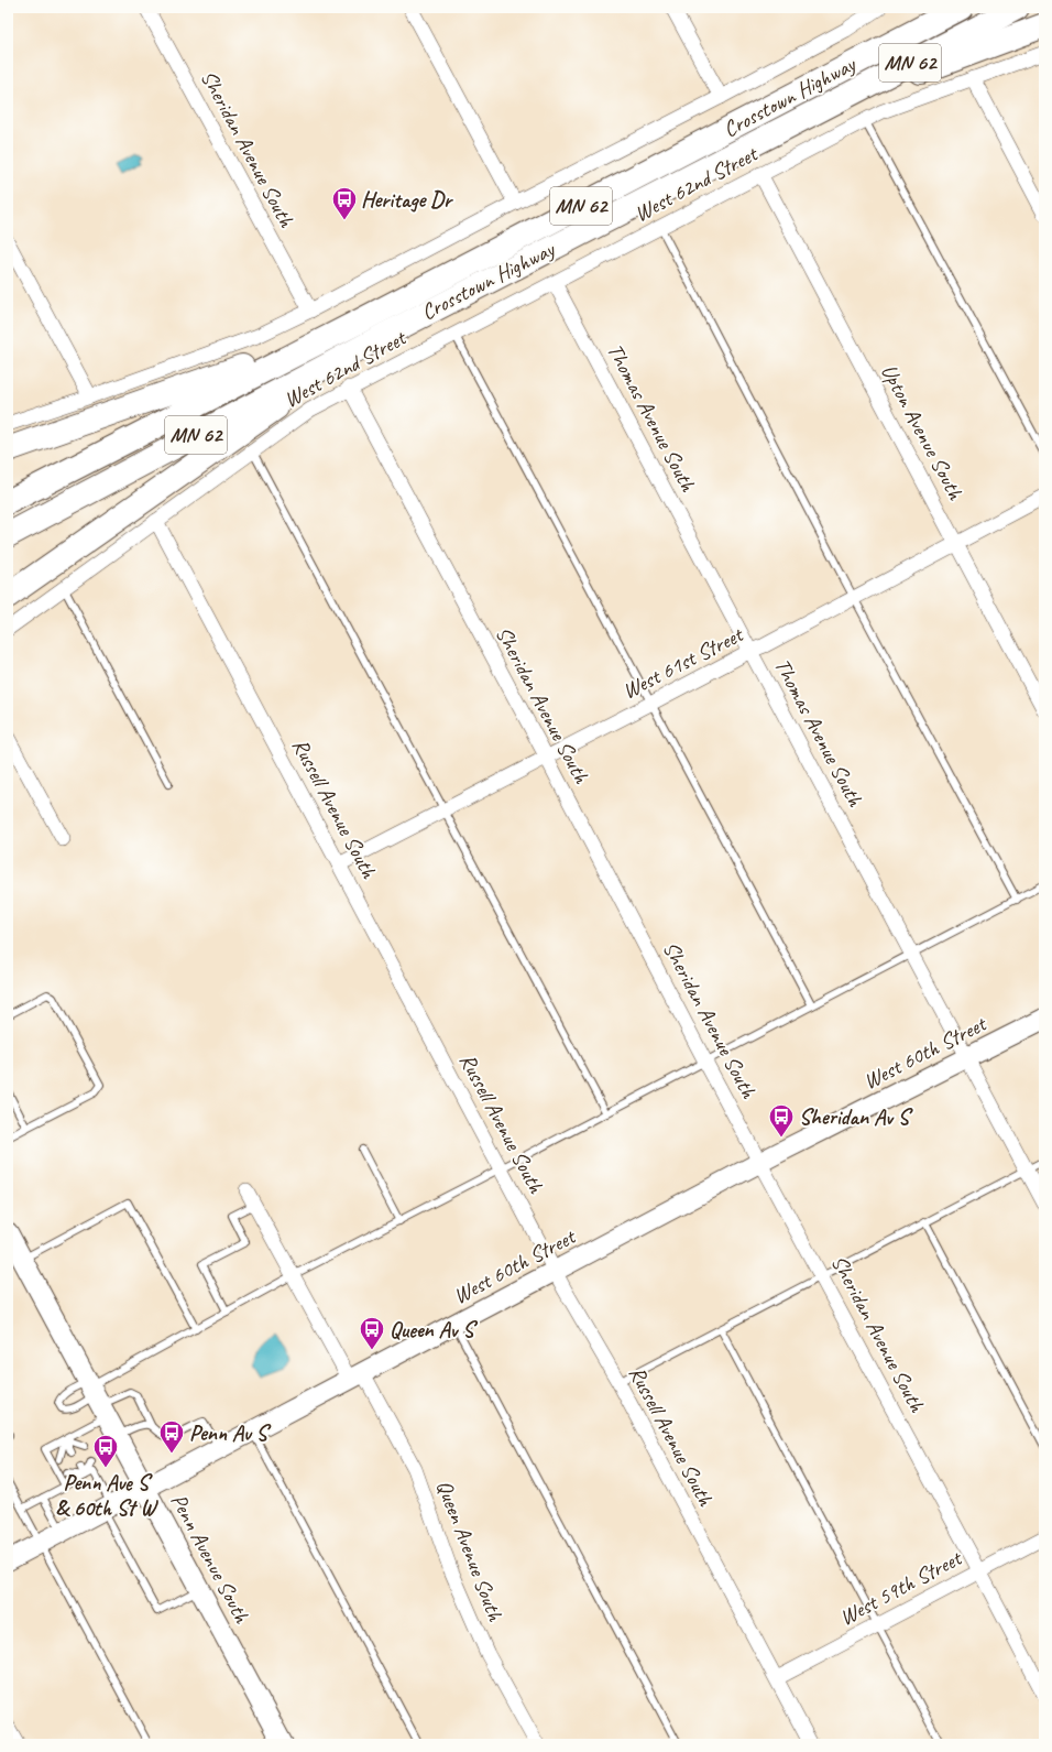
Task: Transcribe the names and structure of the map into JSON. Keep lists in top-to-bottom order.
{
  "streets": {
    "highway": ["MN 62", "Crosstown Highway"],
    "street": [
      "Sheridan Avenue South",
      "West 62nd Street",
      "Thomas Avenue South",
      "Upton Avenue South",
      "West 61st Street",
      "Russell Avenue South",
      "West 60th Street",
      "Queen Avenue South",
      "Penn Avenue South",
      "West 59th Street"
    ]
  },
  "crossings": [
    ["Sheridan Avenue South", "West 62nd Street"],
    ["Sheridan Avenue South", "West 61st Street"],
    ["Sheridan Avenue South", "West 60th Street"],
    ["Sheridan Avenue South", "West 59th Street"],
    ["West 62nd Street", "Thomas Avenue South"],
    ["West 62nd Street", "Upton Avenue South"],
    ["West 62nd Street", "Russell Avenue South"],
    ["Thomas Avenue South", "West 61st Street"],
    ["Thomas Avenue South", "West 60th Street"],
    ["Upton Avenue South", "West 61st Street"],
    ["West 61st Street", "Russell Avenue South"],
    ["Russell Avenue South", "West 60th Street"],
    ["Russell Avenue South", "West 59th Street"],
    ["West 60th Street", "Queen Avenue South"],
    ["West 60th Street", "Penn Avenue South"]
  ],
  "places": {
    "bus stop": [
      "Heritage Dr",
      "Sheridan Av S",
      "Queen Av S",
      "Penn Av S",
      "Penn Ave S & 60th St W"
    ]
  }
}
